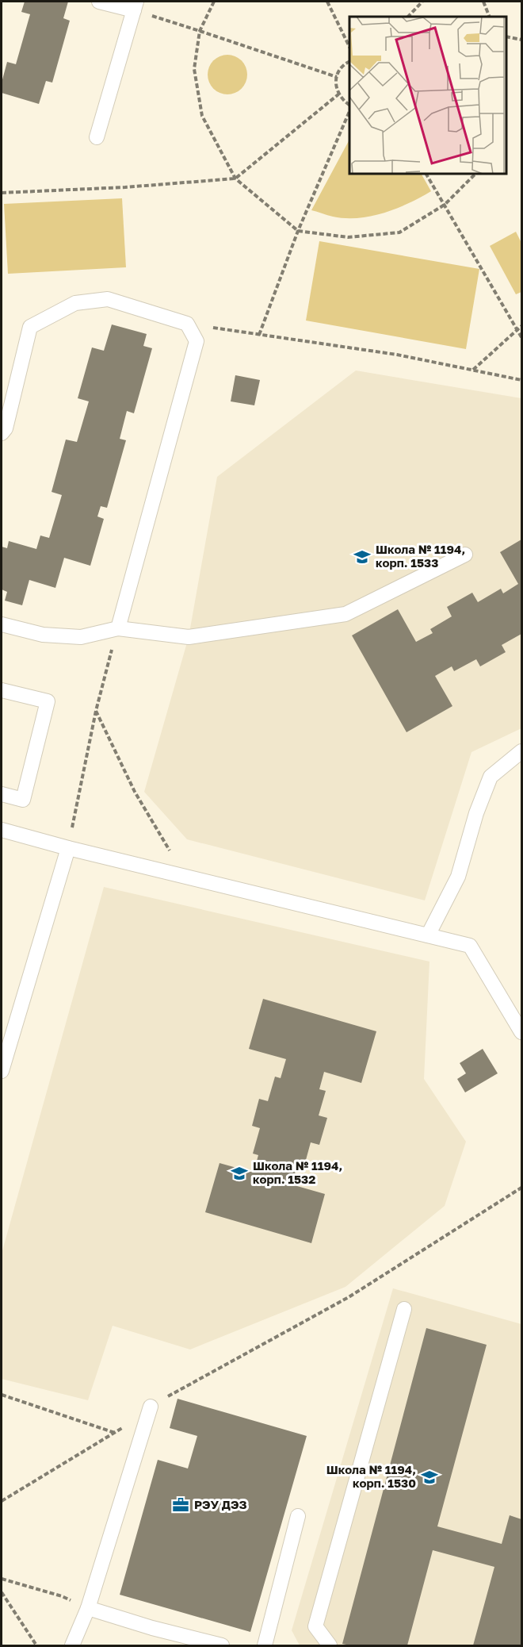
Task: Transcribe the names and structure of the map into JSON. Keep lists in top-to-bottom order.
{
  "places": {
    "school or university": ["Школа № 1194, корп. 1533", "Школа № 1194, корп. 1532", "Школа № 1194, корп. 1530"],
    "office": ["РЭУ ДЭЗ"]
  }
}
